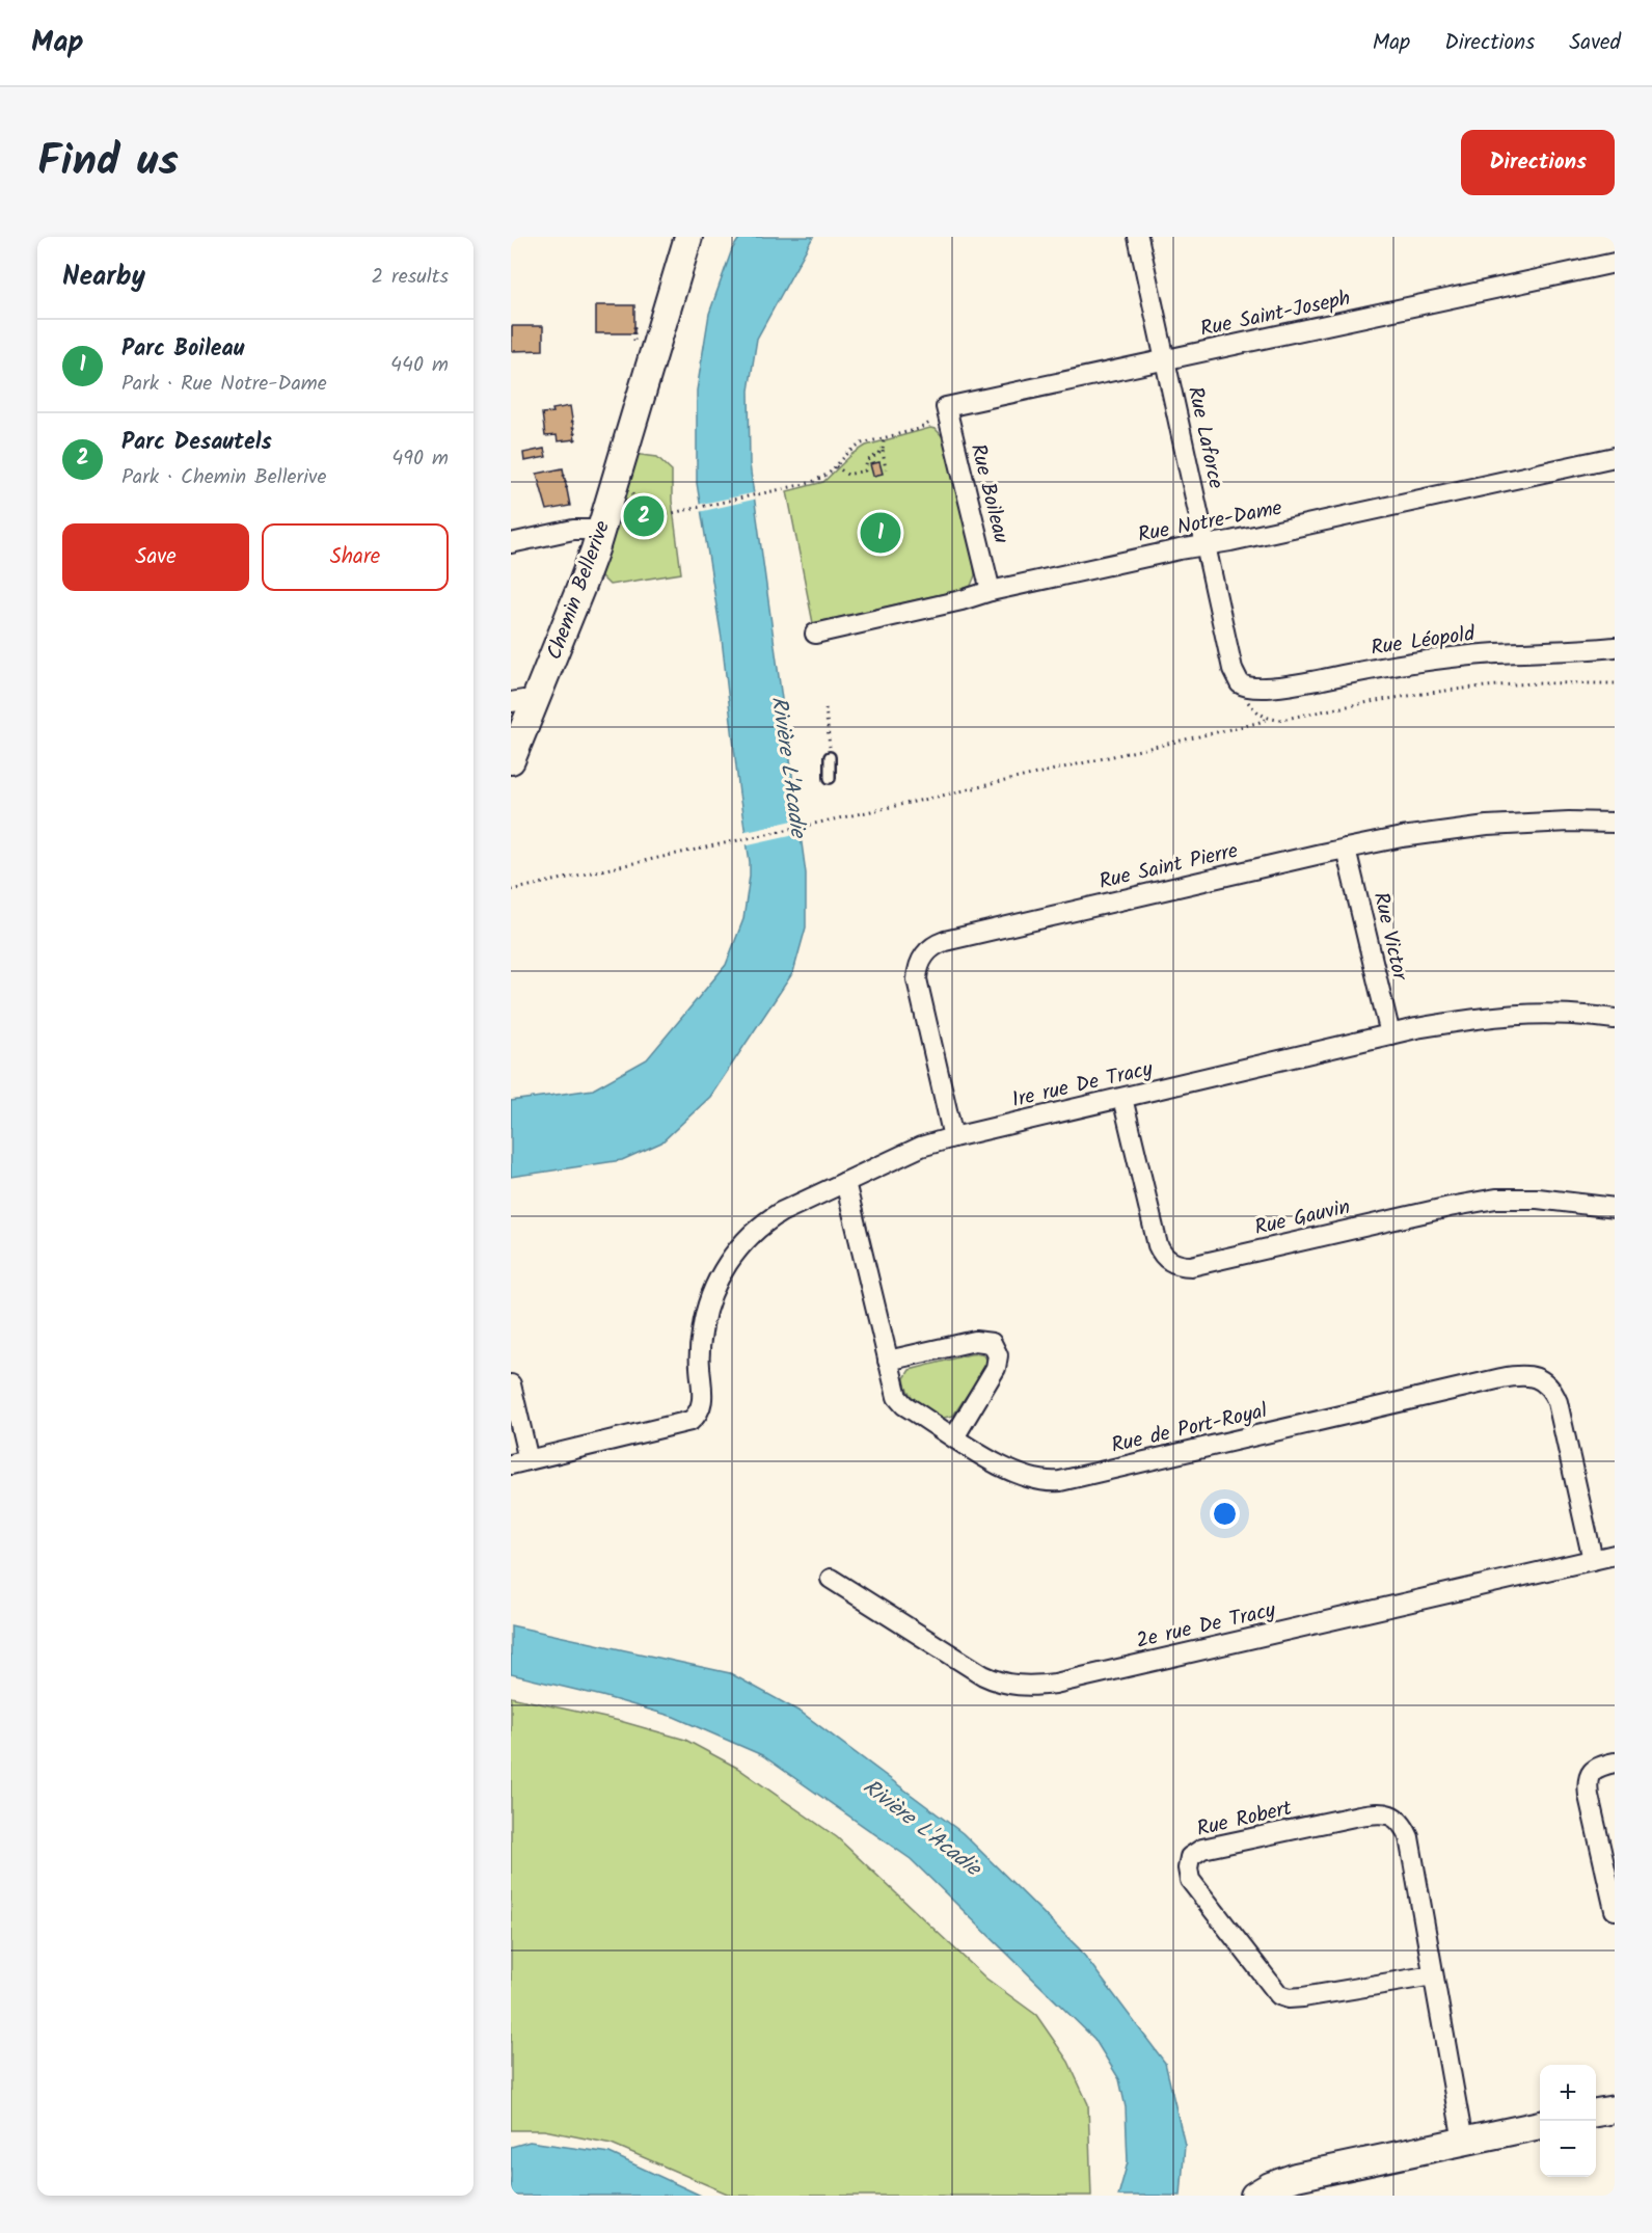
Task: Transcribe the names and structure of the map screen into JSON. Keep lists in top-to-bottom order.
{
  "streets": {
    "street": [
      "Rue Saint-Joseph",
      "Rue Laforce",
      "Rue Boileau",
      "Rue Notre-Dame",
      "Chemin Bellerive",
      "Rue Léopold",
      "Rue Saint Pierre",
      "Rue Victor",
      "1re rue De Tracy",
      "Rue Gauvin",
      "Rue de Port-Royal",
      "2e rue De Tracy",
      "Rue Robert"
    ]
  },
  "crossings": [
    ["Rue Saint-Joseph", "Rue Laforce"],
    ["Rue Saint-Joseph", "Rue Boileau"],
    ["Rue Laforce", "Rue Notre-Dame"],
    ["Rue Laforce", "Rue Léopold"],
    ["Rue Boileau", "Rue Notre-Dame"],
    ["Rue Saint Pierre", "Rue Victor"],
    ["Rue Saint Pierre", "1re rue De Tracy"],
    ["Rue Victor", "1re rue De Tracy"],
    ["1re rue De Tracy", "Rue Gauvin"],
    ["1re rue De Tracy", "Rue de Port-Royal"],
    ["Rue de Port-Royal", "2e rue De Tracy"]
  ],
  "water": ["Rivière L'Acadie"],
  "page": {
    "header": "Map",
    "nav": ["Map", "Directions", "Saved"],
    "title": "Find us",
    "buttons": [
      "Directions",
      ["Save", "Share"]
    ],
    "heading": ["Nearby", "2 results"],
    "list": [
      {
        "mark": "1",
        "name": "Parc Boileau",
        "note": "Park · Rue Notre-Dame",
        "value": "440 m"
      },
      {
        "mark": "2",
        "name": "Parc Desautels",
        "note": "Park · Chemin Bellerive",
        "value": "490 m"
      }
    ],
    "pins": ["2", "1"],
    "map_buttons": ["+", "−"]
  }
}
